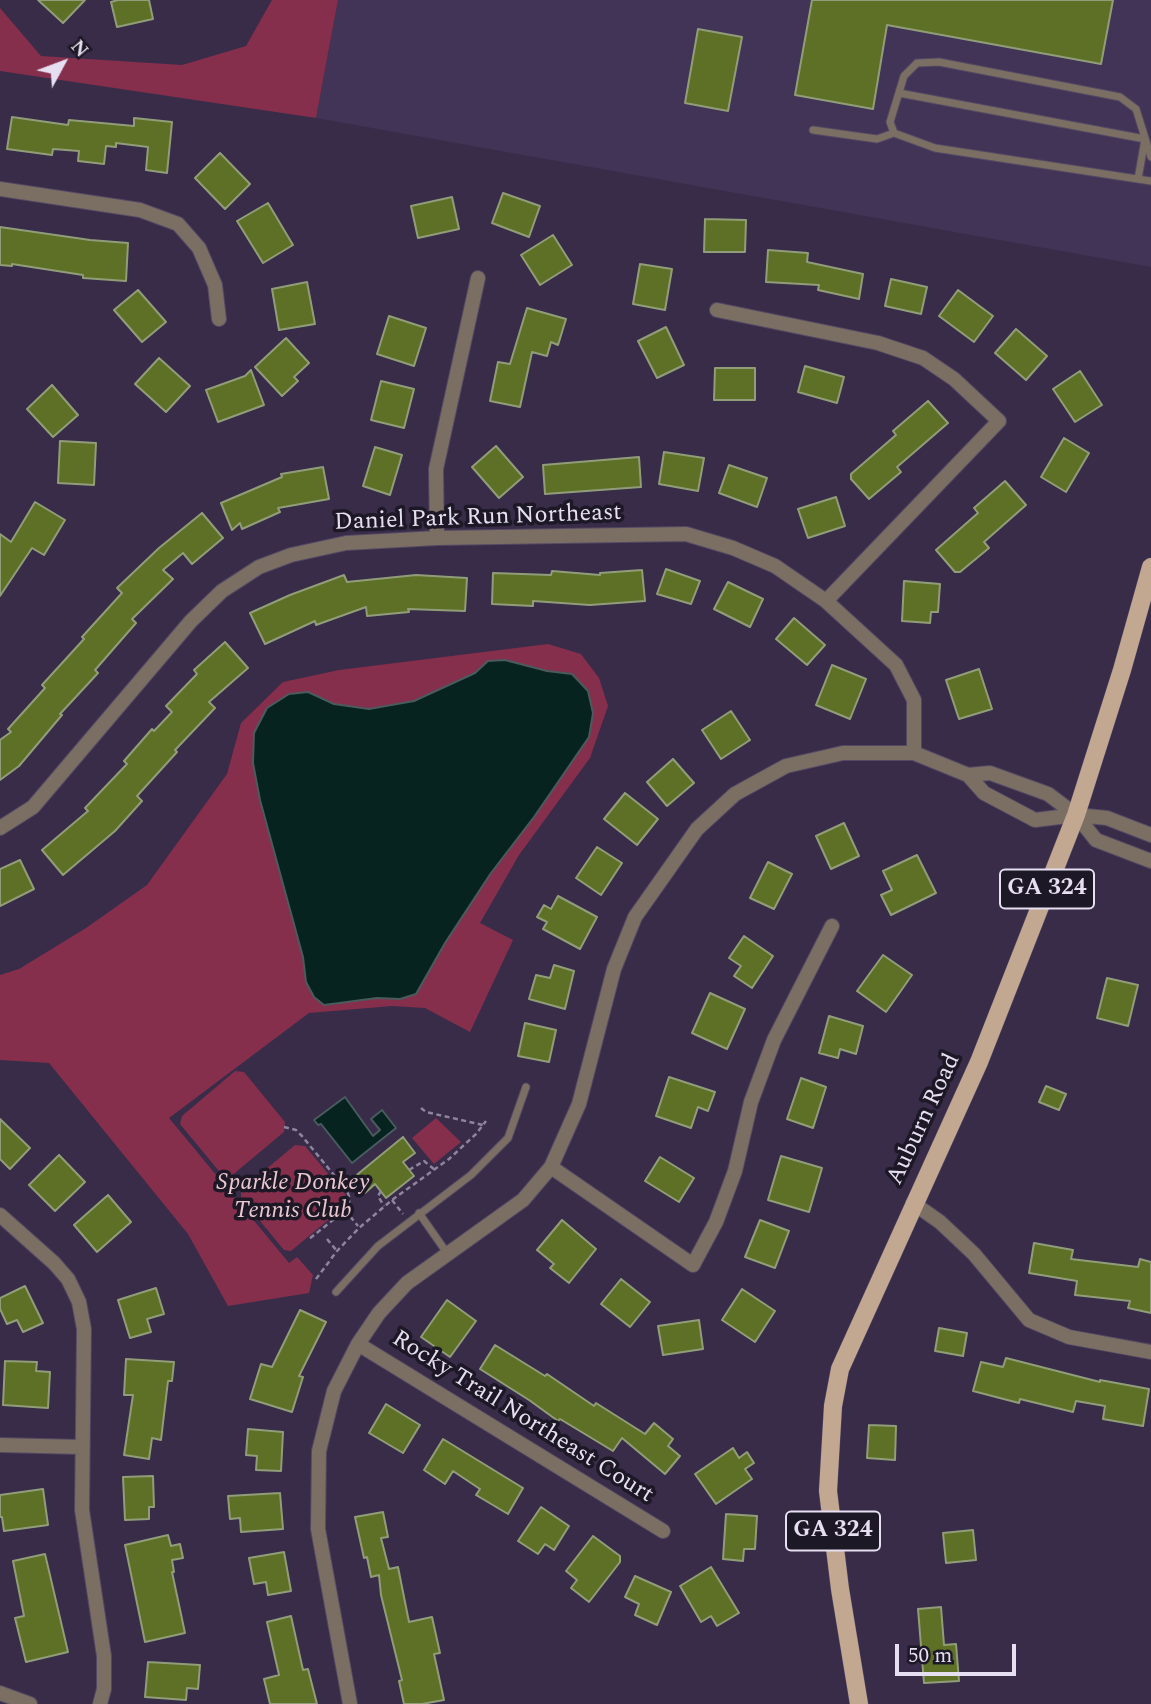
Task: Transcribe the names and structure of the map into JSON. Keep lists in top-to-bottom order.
{
  "streets": {
    "main road": ["GA 324", "Auburn Road"],
    "street": ["Daniel Park Run Northeast", "Rocky Trail Northeast Court"]
  },
  "parks": ["Sparkle Donkey Tennis Club"],
  "scale_bar": "50 m",
  "north": "top right"
}
